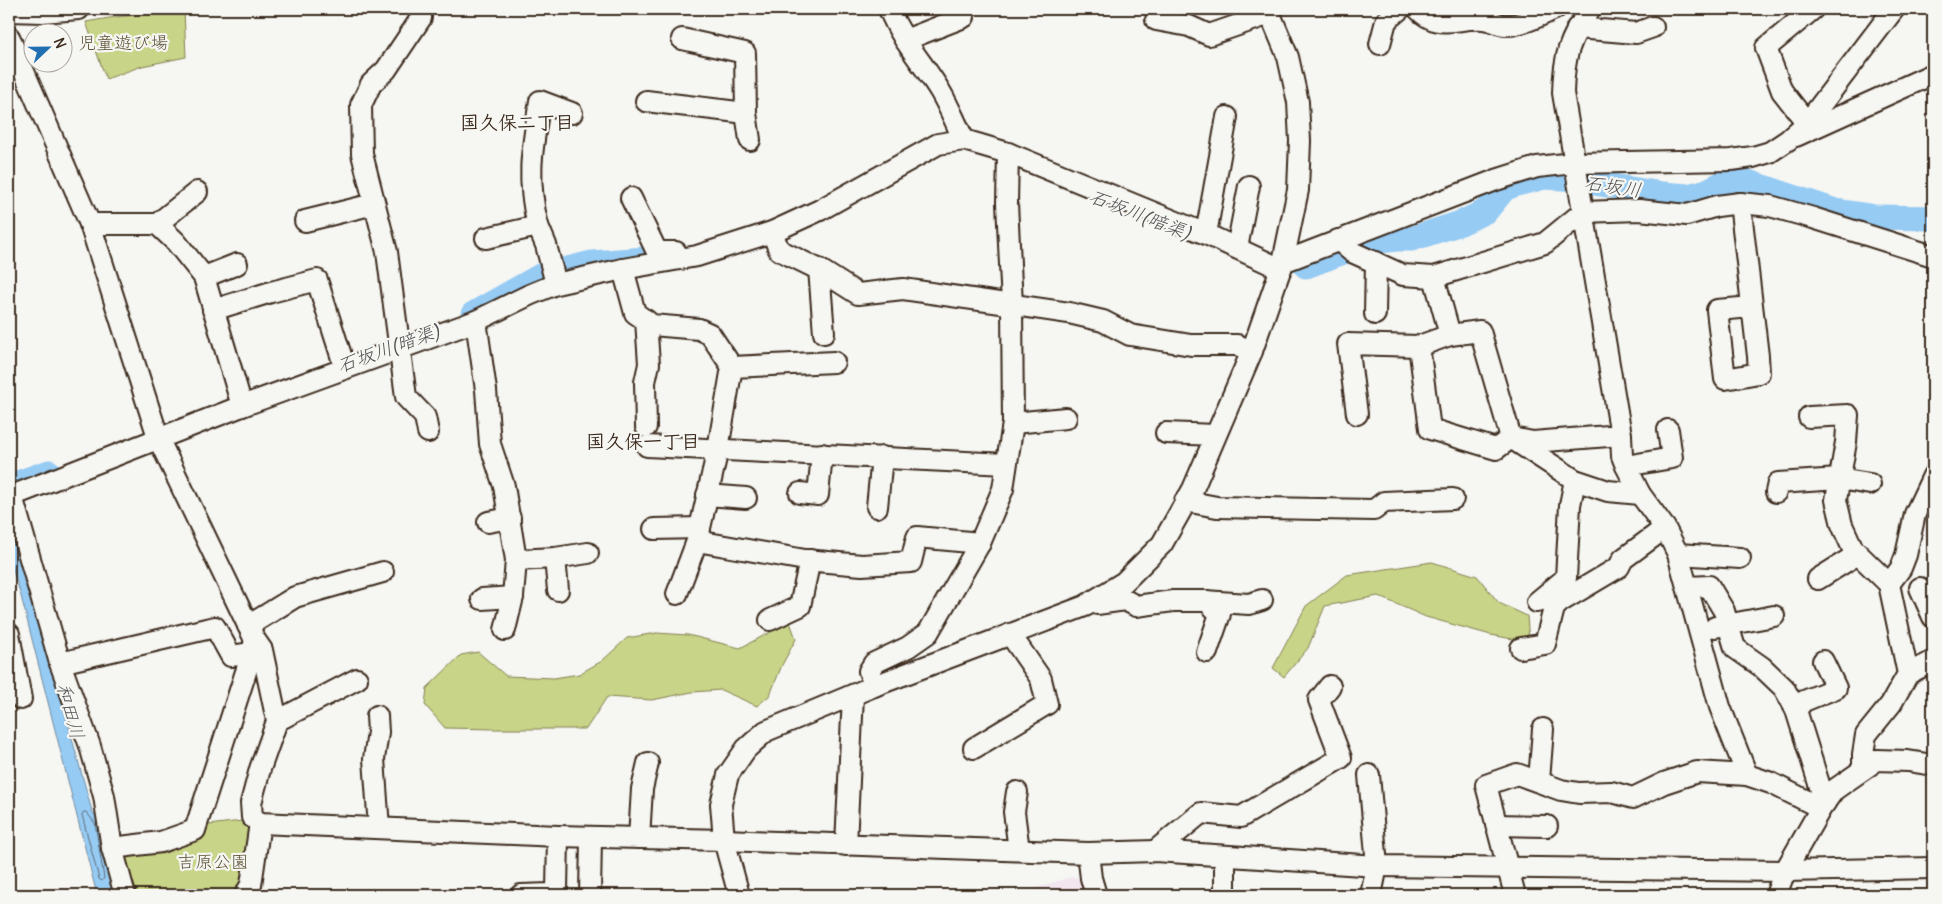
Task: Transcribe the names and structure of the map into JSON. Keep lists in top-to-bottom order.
{
  "districts": ["国久保二丁目", "国久保一丁目"],
  "water": ["石坂川", "石坂川(暗渠)", "和田川"],
  "parks": ["児童遊び場", "吉原公園"],
  "north": "right"
}
